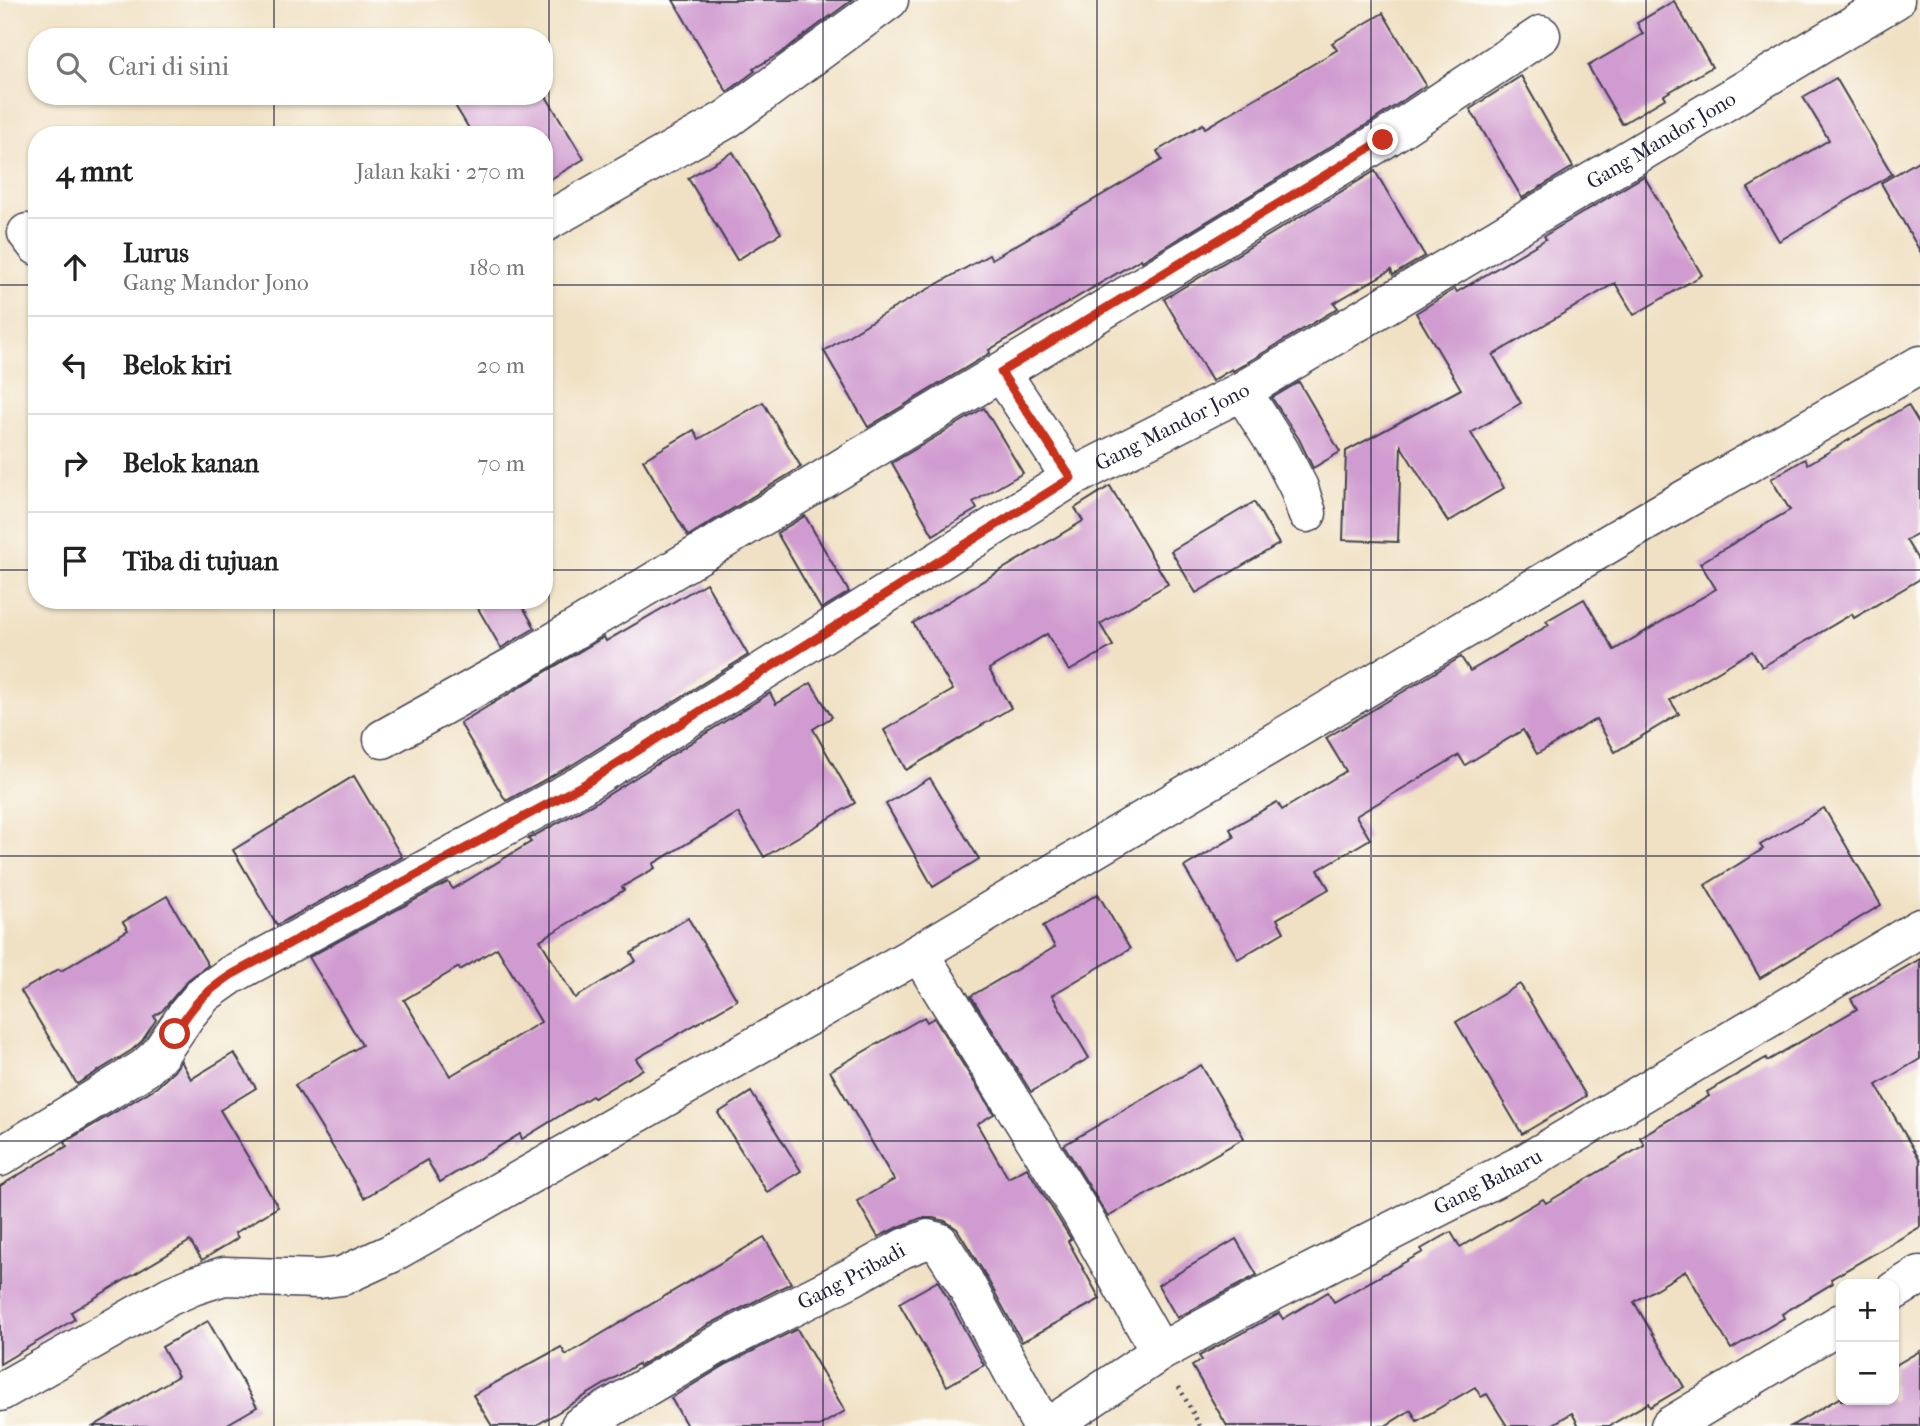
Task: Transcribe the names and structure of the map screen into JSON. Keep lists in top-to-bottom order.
{
  "streets": {
    "street": ["Gang Mandor Jono", "Gang Baharu", "Gang Pribadi"]
  },
  "page": {
    "search": "Cari di sini",
    "heading": ["4 mnt", "Jalan kaki · 270 m"],
    "list": [
      ["Lurus", "Gang Mandor Jono", "180 m"],
      ["Belok kiri", "20 m"],
      ["Belok kanan", "70 m"],
      "Tiba di tujuan"
    ],
    "map_buttons": ["+", "−"]
  }
}
